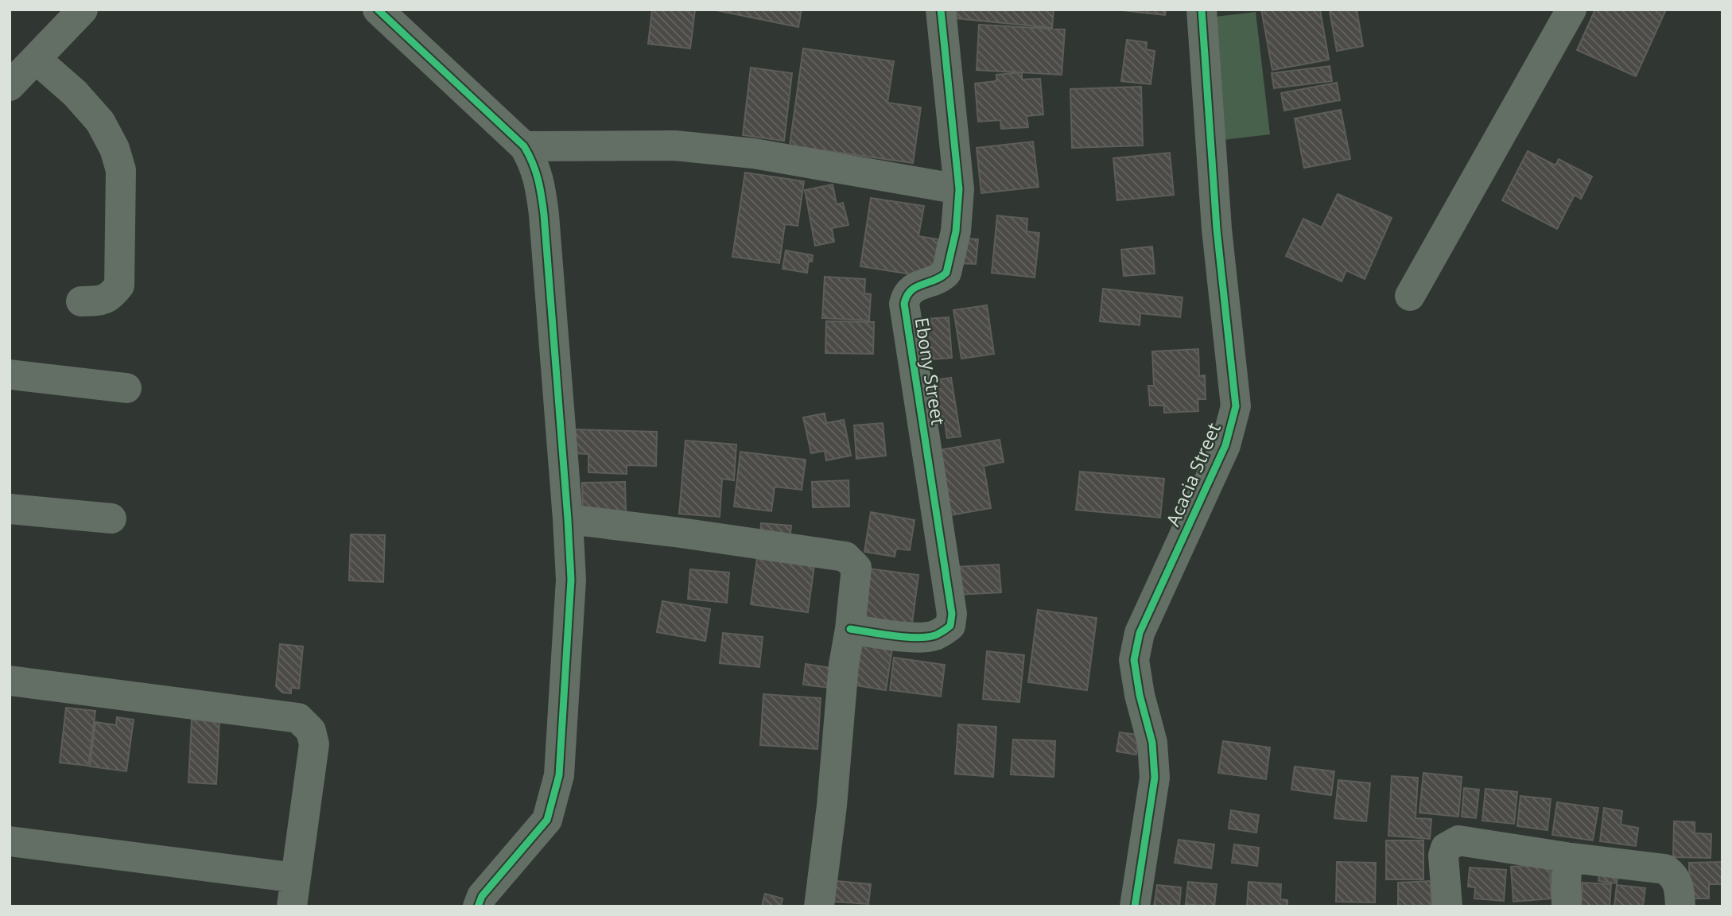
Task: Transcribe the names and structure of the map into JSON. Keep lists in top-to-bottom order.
{
  "streets": {
    "street": ["Ebony Street", "Acacia Street"]
  }
}
